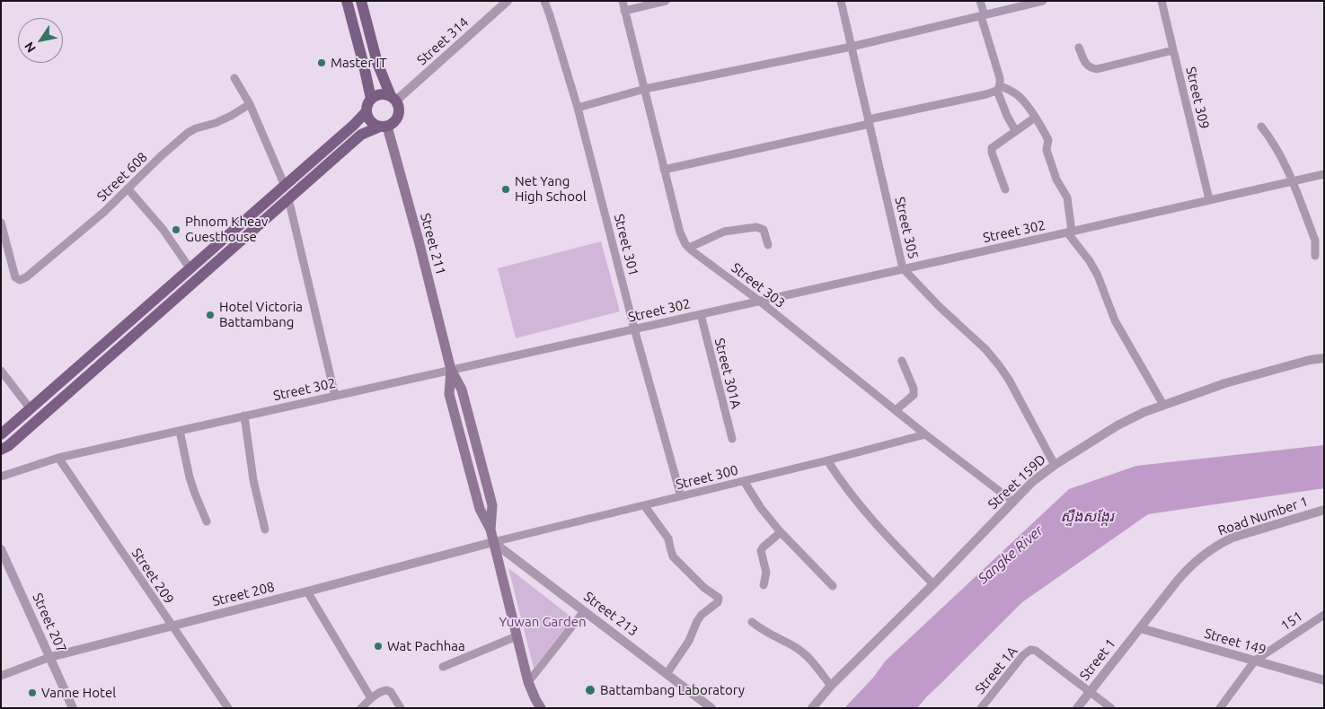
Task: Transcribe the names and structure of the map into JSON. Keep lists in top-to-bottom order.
{
  "streets": {
    "main road": ["Street 211"],
    "street": [
      "Street 314",
      "Street 309",
      "Street 608",
      "Street 305",
      "Street 302",
      "Street 301",
      "Street 303",
      "Street 301A",
      "Street 300",
      "Street 159D",
      "Road Number 1",
      "Street 209",
      "Street 208",
      "Street 213",
      "151",
      "Street 207",
      "Street 149",
      "Street 1",
      "Street 1A"
    ]
  },
  "crossings": [
    ["Street 314", "Street 211"],
    ["Street 309", "Street 302"],
    ["Street 305", "Street 302"],
    ["Street 305", "Street 159D"],
    ["Street 302", "Street 211"],
    ["Street 302", "Street 301"],
    ["Street 302", "Street 303"],
    ["Street 302", "Street 301A"],
    ["Street 302", "Street 209"],
    ["Street 211", "Street 300"],
    ["Street 211", "Street 208"],
    ["Street 211", "Street 213"],
    ["Street 301", "Street 300"],
    ["Street 303", "Street 300"],
    ["Street 303", "Street 159D"],
    ["Street 300", "Street 208"],
    ["Street 300", "Street 213"],
    ["Road Number 1", "Street 149"],
    ["Road Number 1", "Street 1"],
    ["Street 209", "Street 208"],
    ["Street 208", "Street 213"],
    ["Street 208", "Street 207"],
    ["151", "Street 149"],
    ["Street 149", "Street 1"],
    ["Street 1", "Street 1A"]
  ],
  "water": ["ស្ទឹងសង្កែរ", "Sangke River"],
  "parks": ["Yuwan Garden"],
  "places": [
    "Master IT",
    "Net Yang High School",
    "Phnom Kheav Guesthouse",
    "Hotel Victoria Battambang",
    "Wat Pachhaa",
    "Battambang Laboratory",
    "Vanne Hotel"
  ],
  "north": "bottom left"
}
